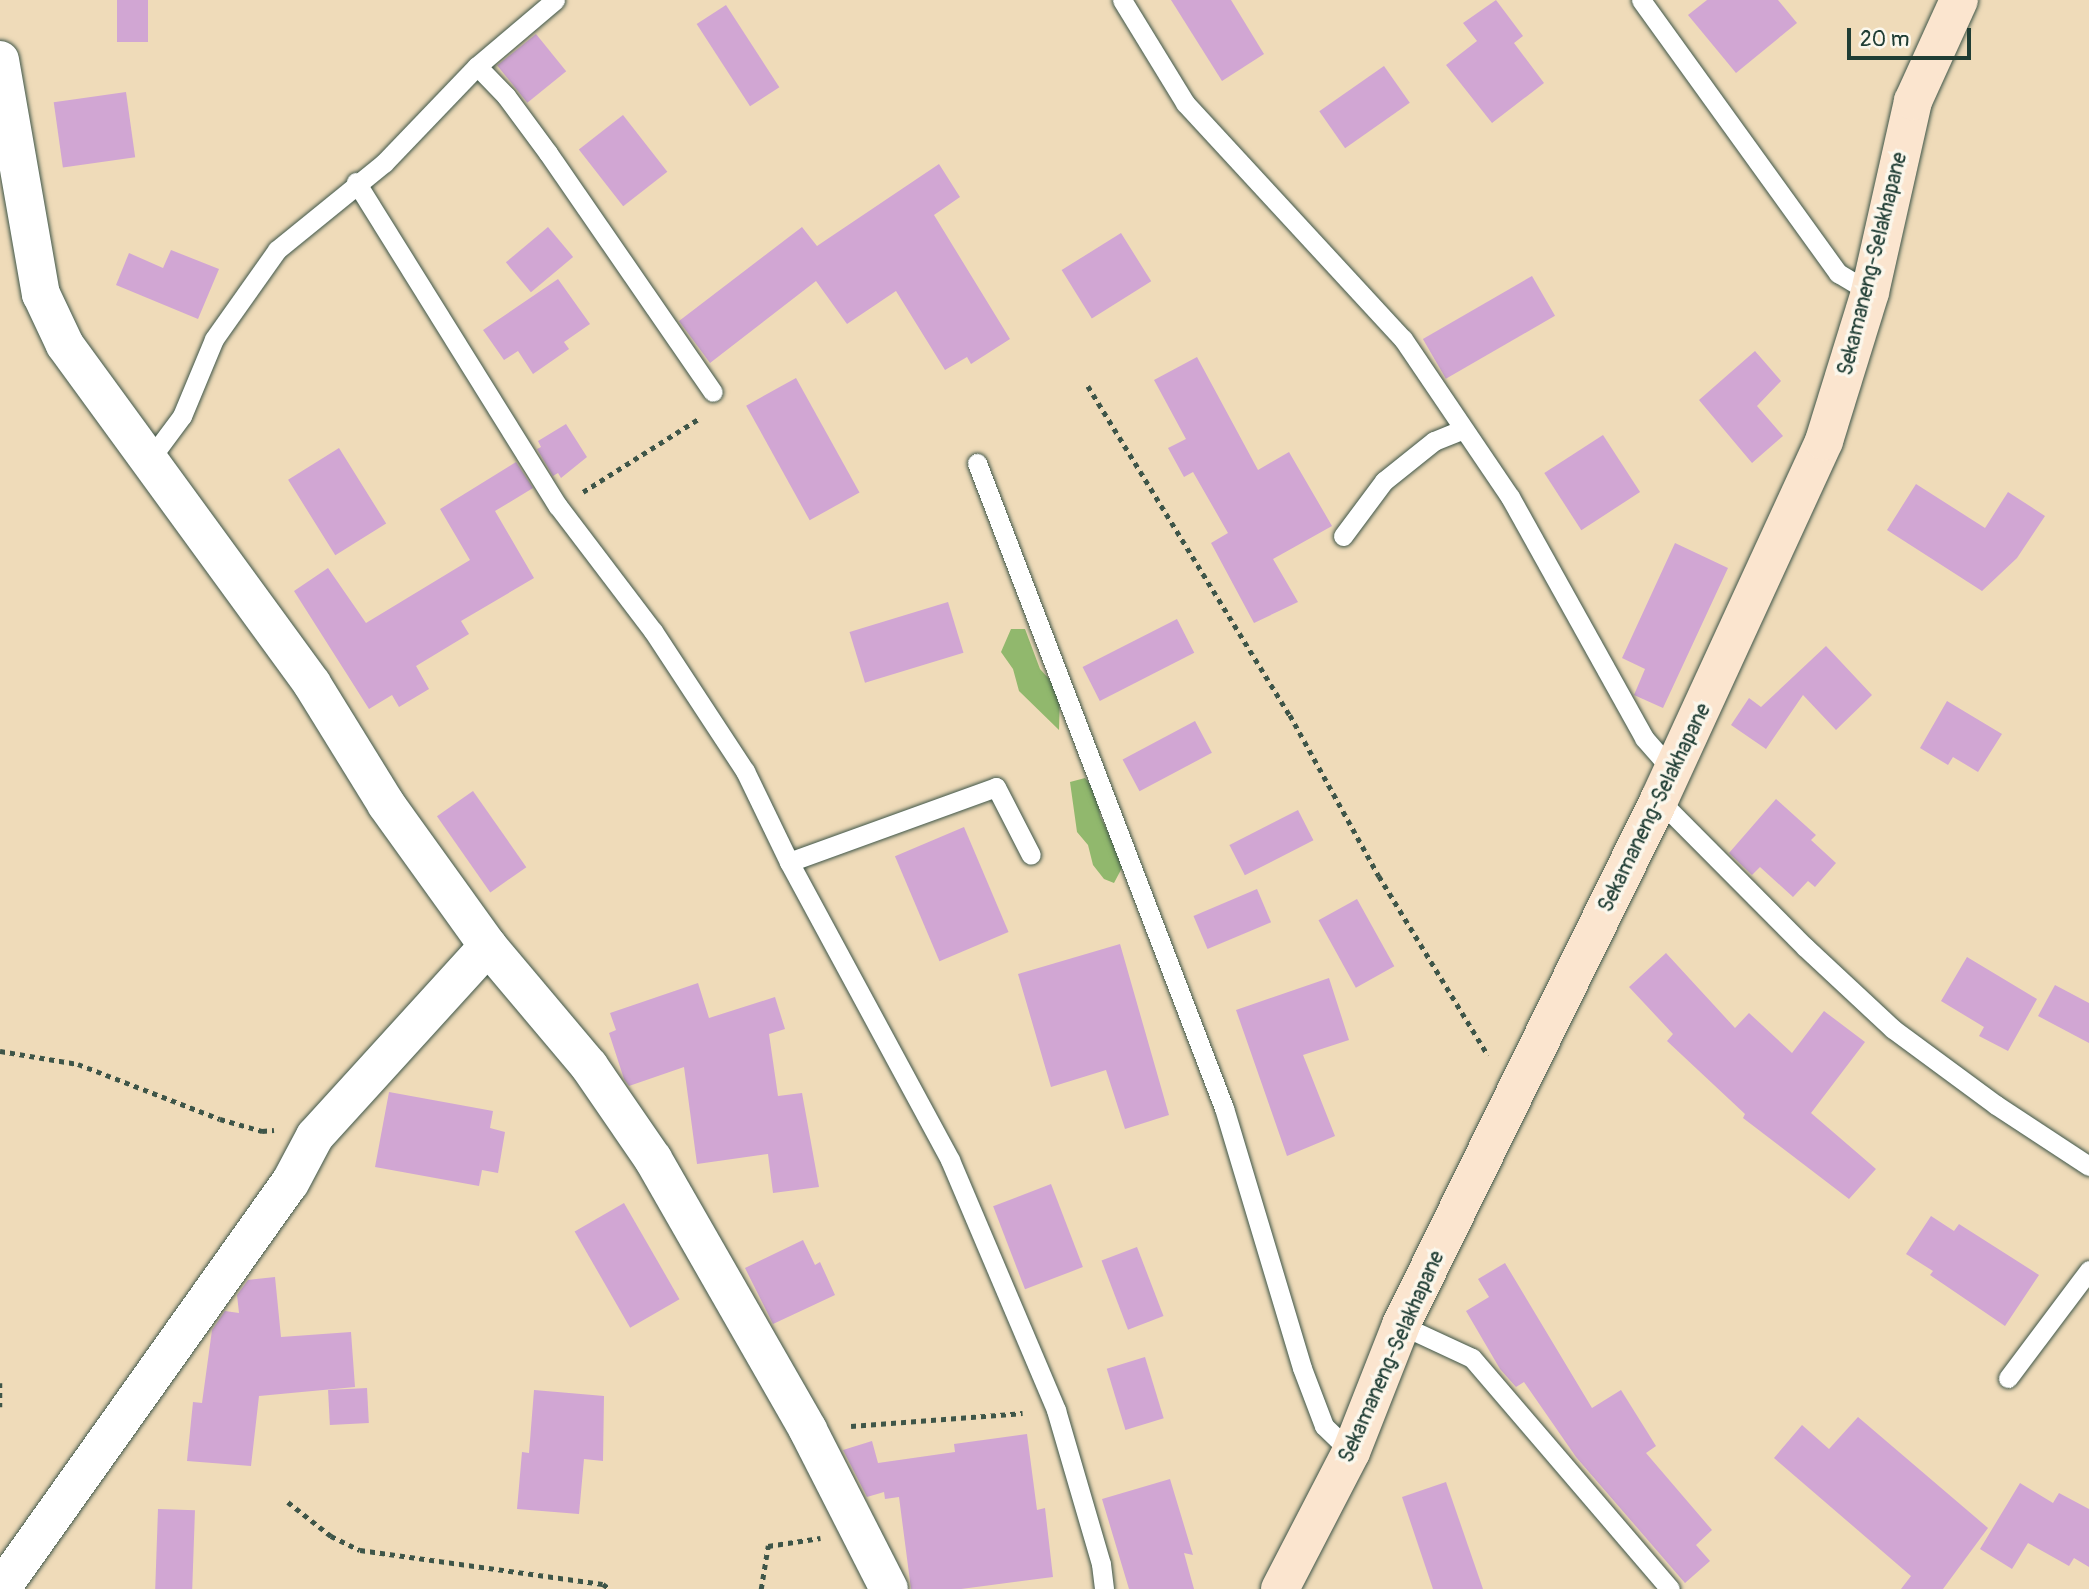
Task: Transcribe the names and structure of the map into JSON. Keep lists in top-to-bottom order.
{
  "streets": {
    "street": ["Sekamaneng-Selakhapane"]
  },
  "scale_bar": "20 m"
}
